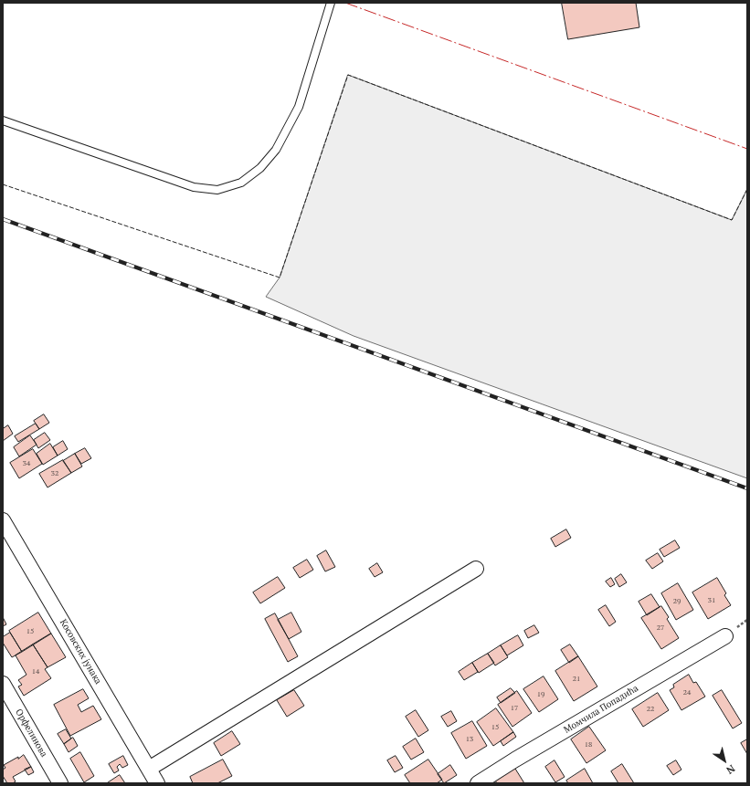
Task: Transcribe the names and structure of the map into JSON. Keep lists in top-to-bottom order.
{
  "streets": {
    "street": ["Косовских јунака", "Момчила Попадића", "Орфелинова"]
  },
  "house_numbers": [
    "34",
    "32",
    "31",
    "29",
    "27",
    "15",
    "14",
    "21",
    "24",
    "19",
    "17",
    "22",
    "15",
    "13",
    "18"
  ],
  "north": "bottom right"
}
